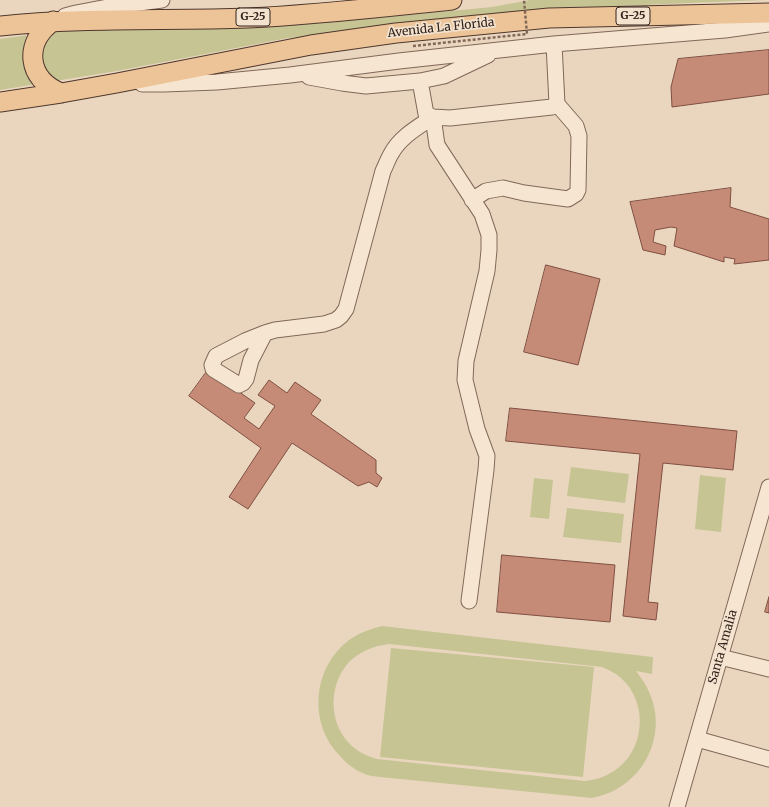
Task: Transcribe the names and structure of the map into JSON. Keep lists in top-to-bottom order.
{
  "streets": {
    "main road": ["G-25", "Avenida La Florida"],
    "street": ["Santa Amalia"]
  }
}
